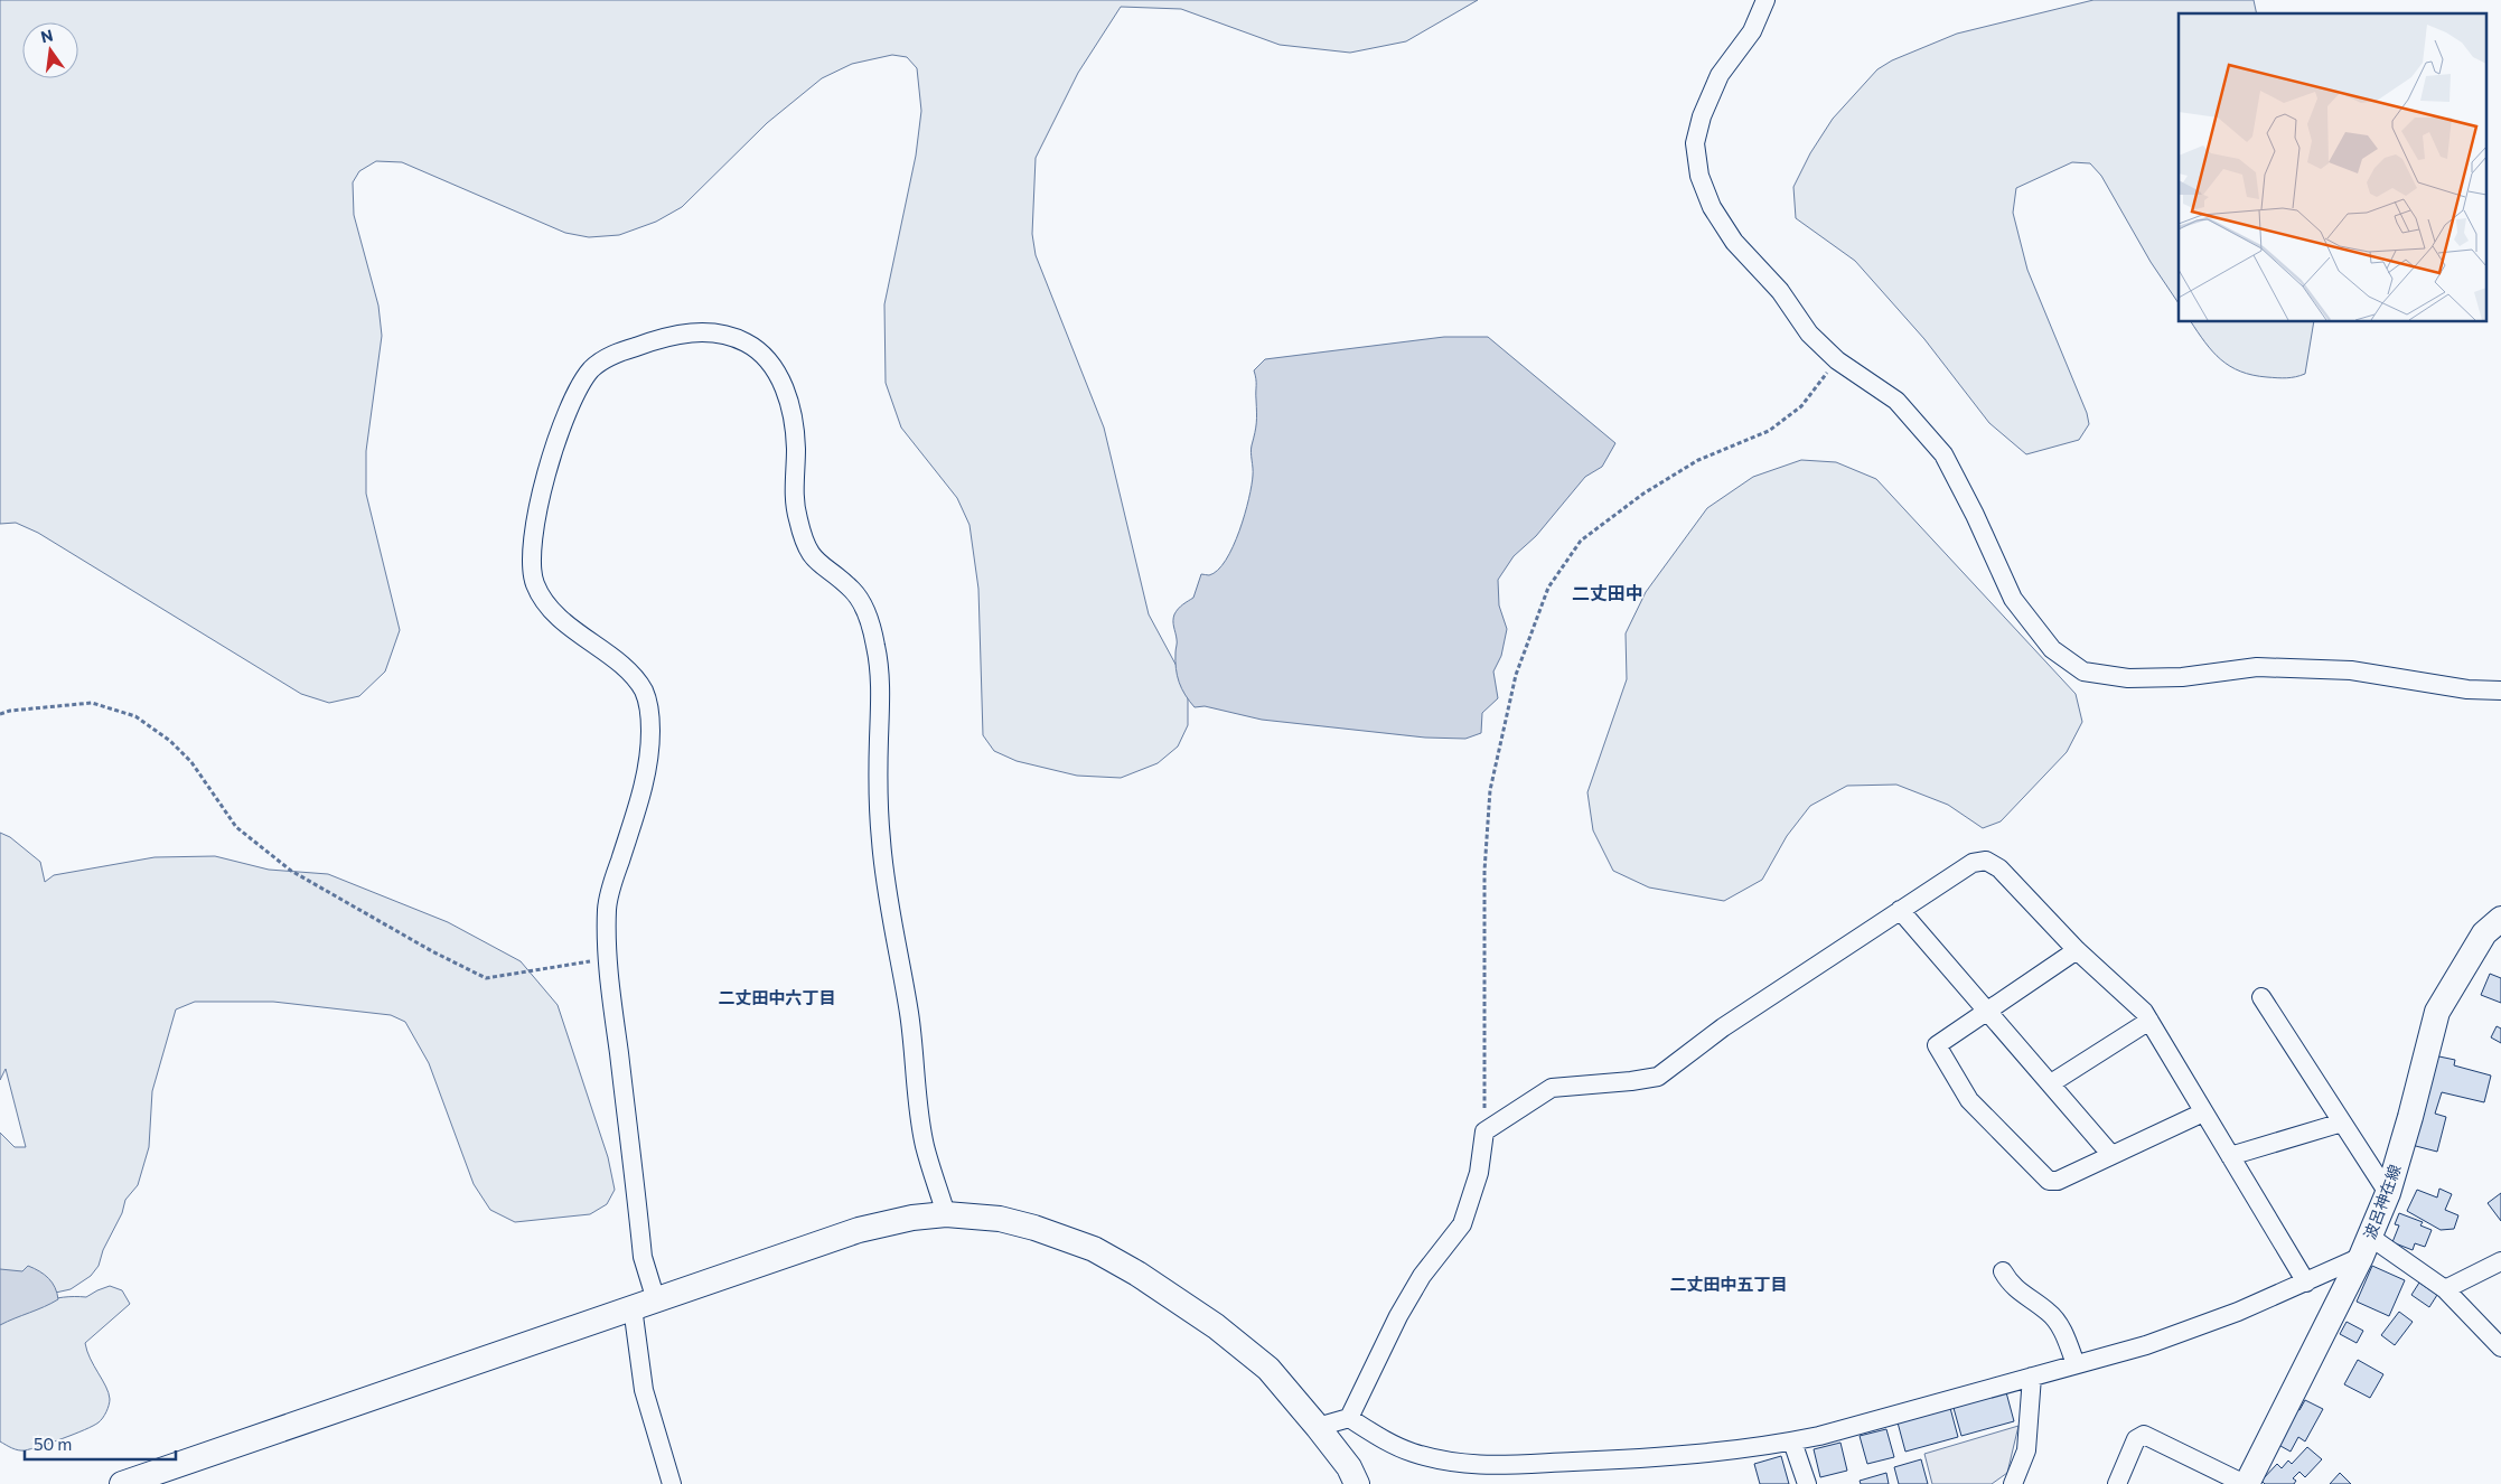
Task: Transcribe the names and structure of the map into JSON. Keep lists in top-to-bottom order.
{
  "streets": {
    "street": ["波呂神在線"]
  },
  "districts": ["二丈田中", "二丈田中六丁目", "二丈田中五丁目"],
  "scale_bar": "50 m",
  "north": "top"
}
